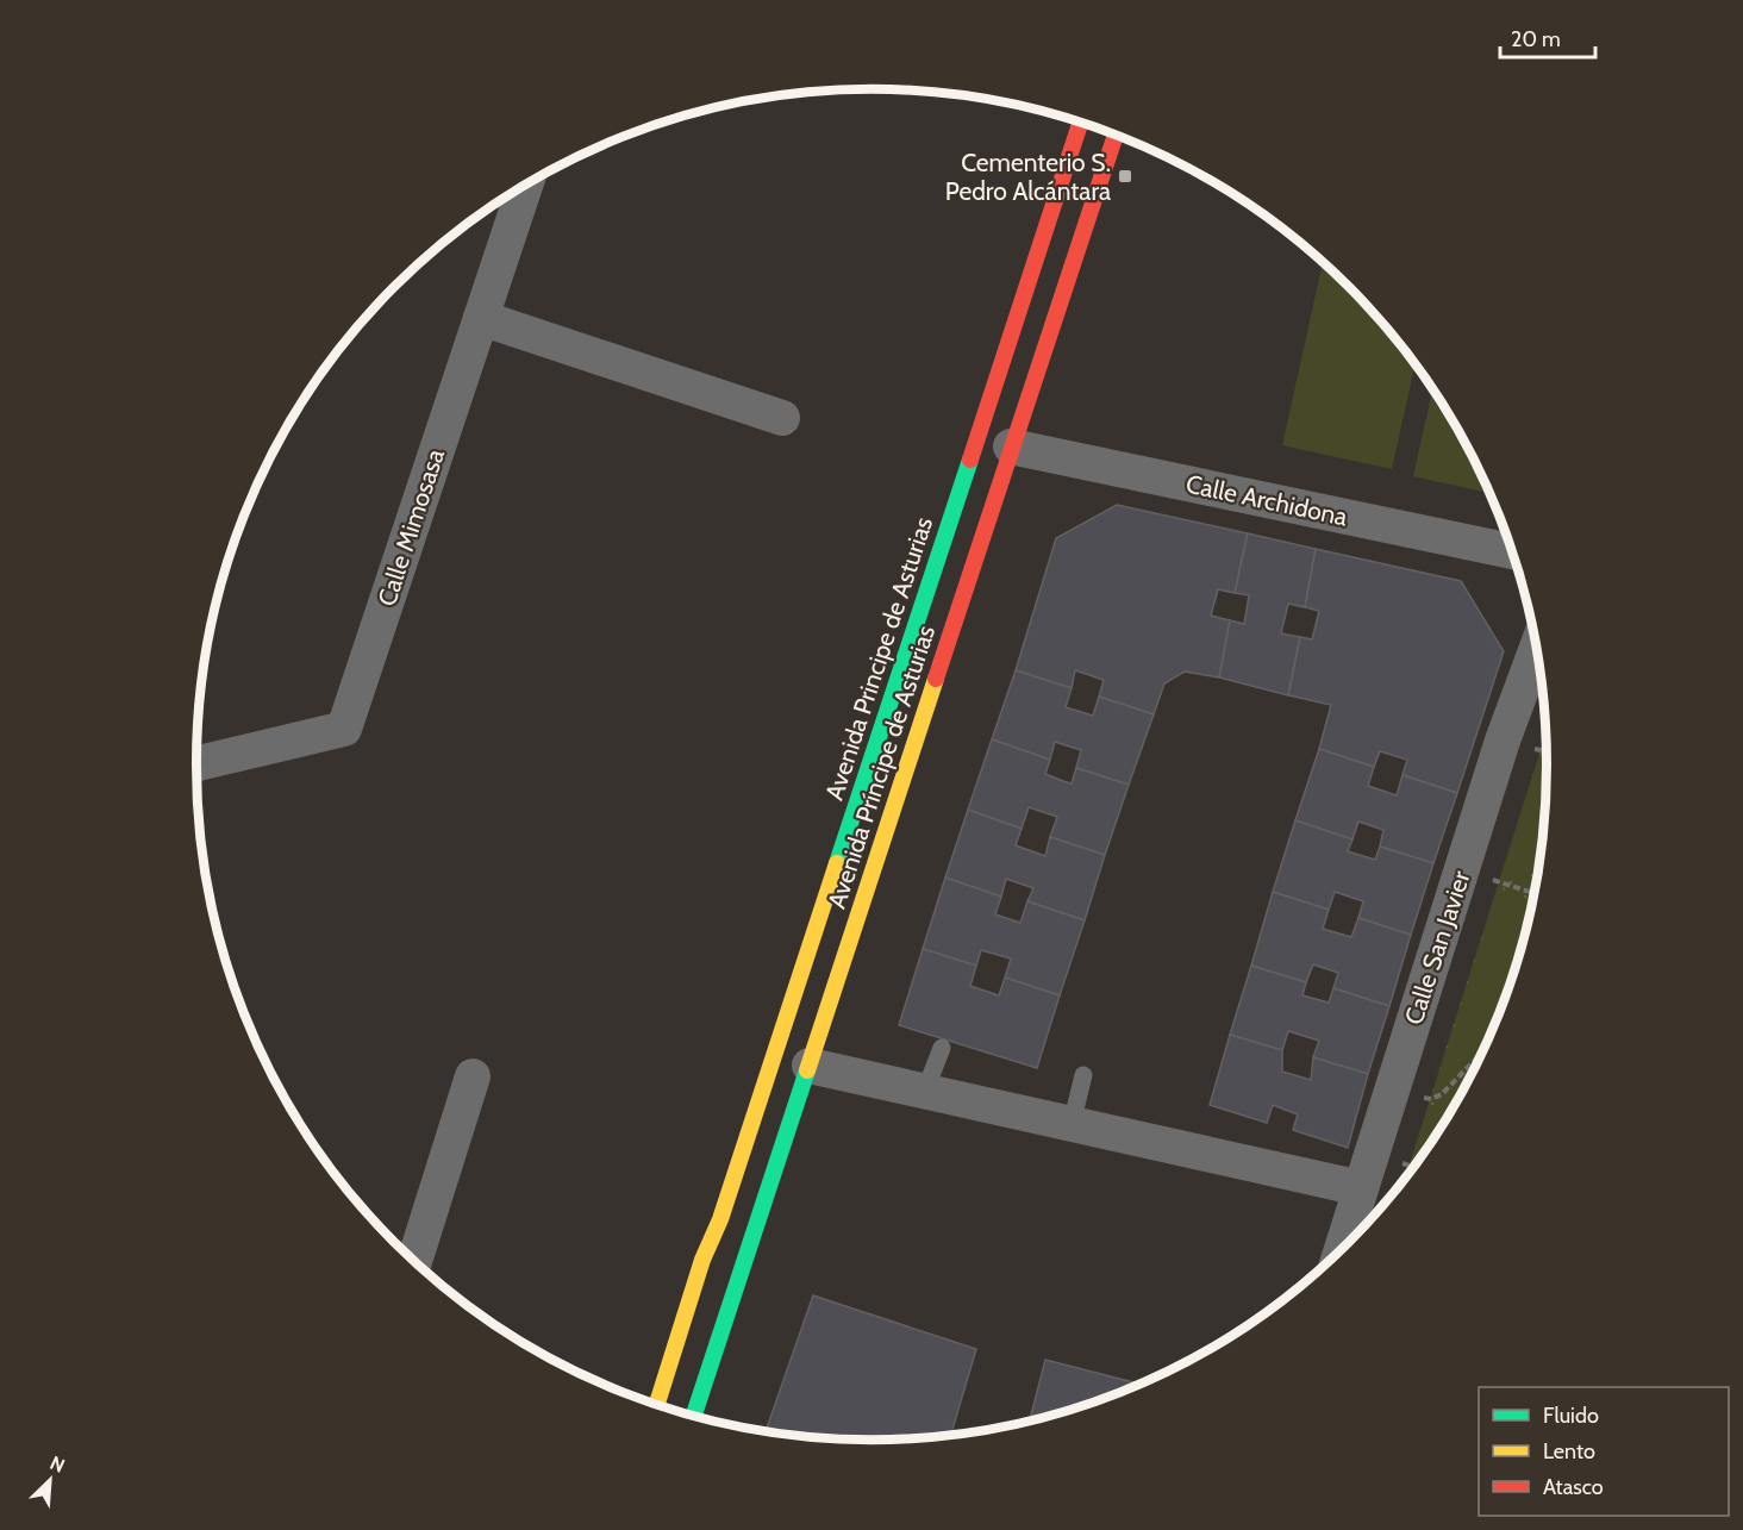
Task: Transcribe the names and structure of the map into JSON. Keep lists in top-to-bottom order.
{
  "streets": {
    "street": [
      "Calle Archidona",
      "Calle Mimosasa",
      "Avenida Principe de Asturias",
      "Avenida Príncipe de Asturias",
      "Calle San Javier"
    ]
  },
  "crossings": [
    ["Calle Archidona", "Avenida Príncipe de Asturias"]
  ],
  "places": {
    "transit": ["Cementerio S. Pedro Alcántara"]
  },
  "legend": ["Fluido", "Lento", "Atasco"],
  "scale_bar": "20 m",
  "north": "top right"
}
